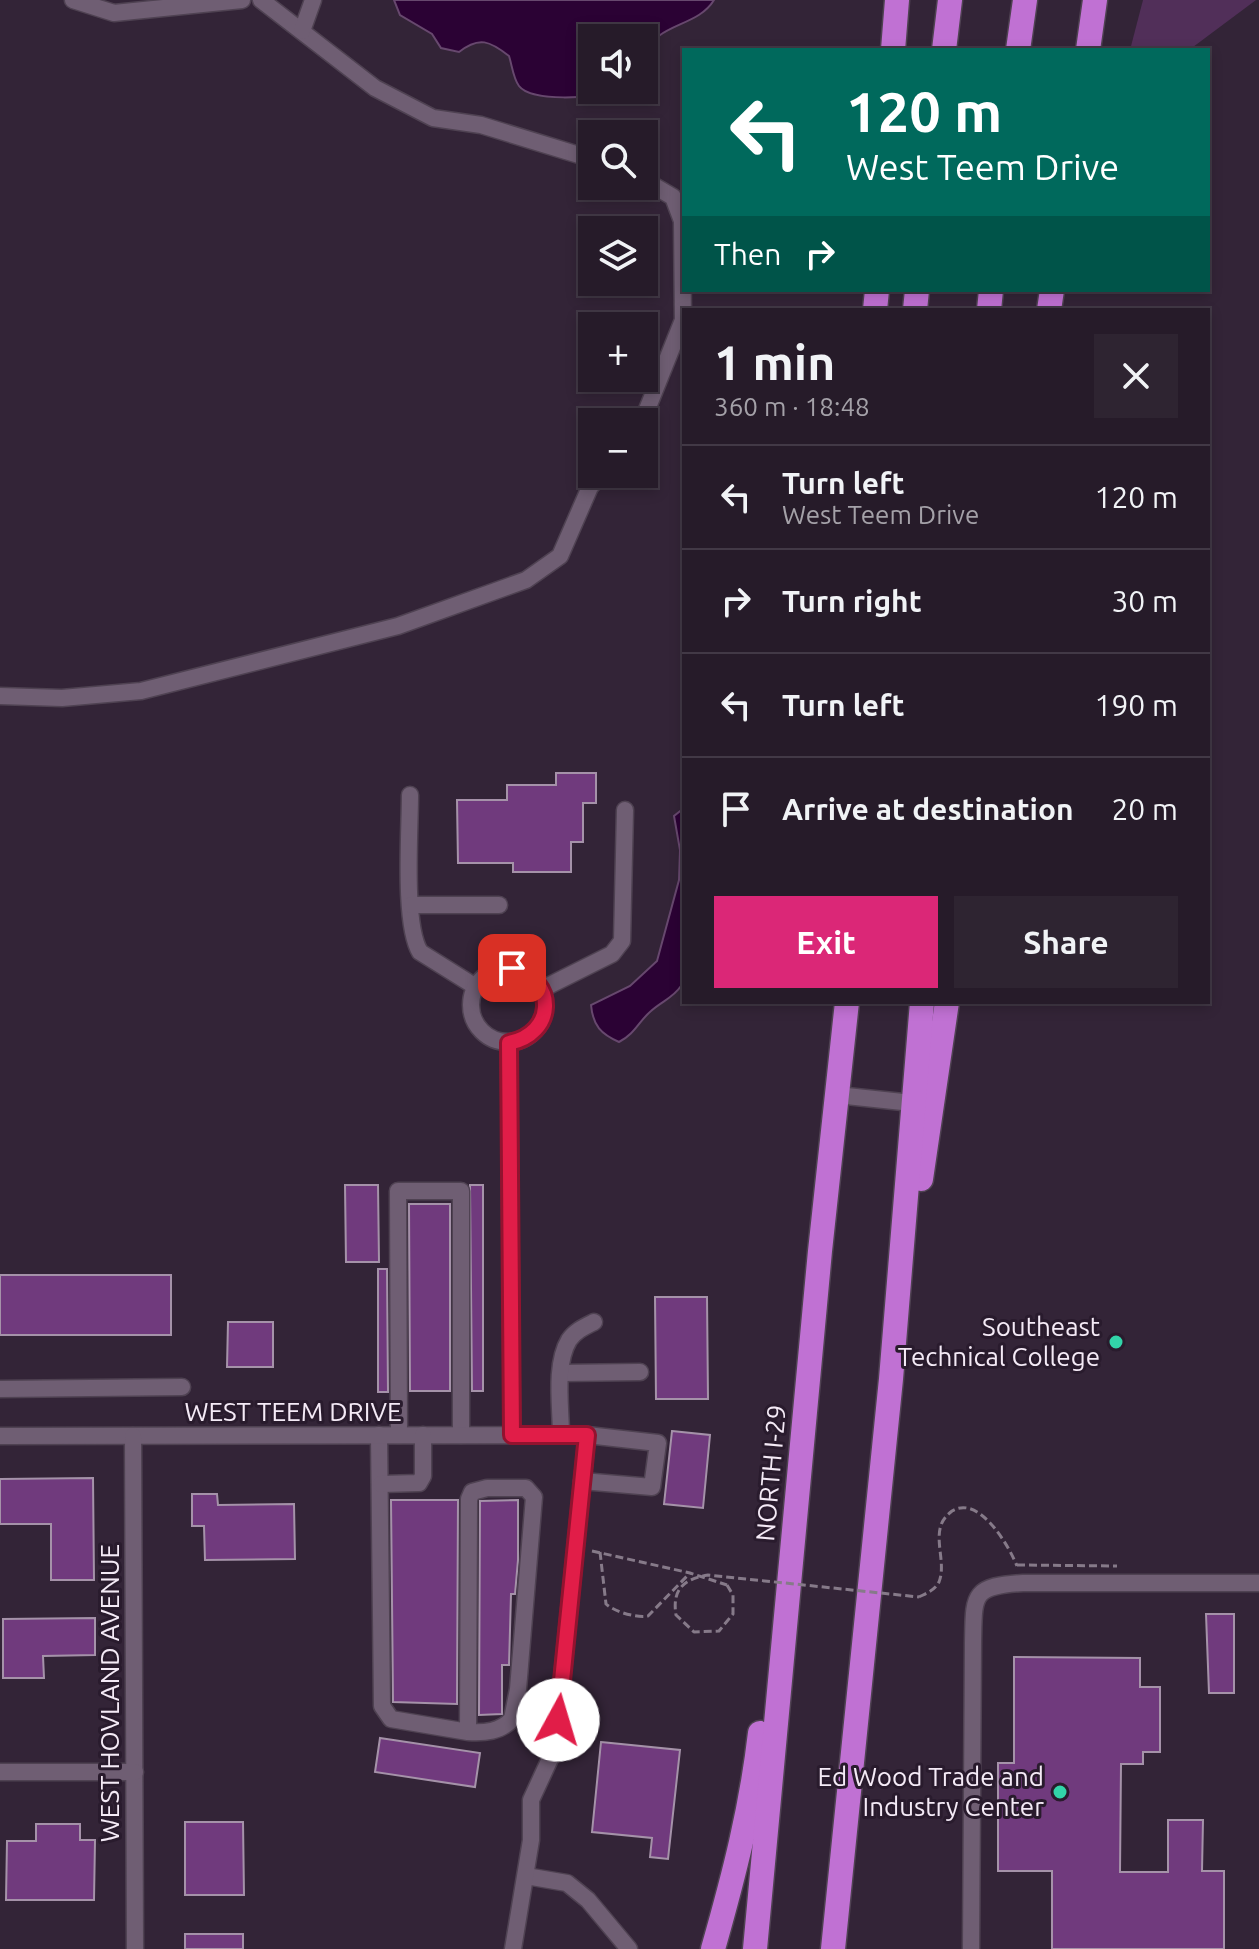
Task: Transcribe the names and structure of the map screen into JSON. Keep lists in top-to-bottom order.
{
  "streets": {
    "highway": ["NORTH I-29"],
    "street": ["WEST TEEM DRIVE", "WEST HOVLAND AVENUE"]
  },
  "crossings": [
    ["WEST TEEM DRIVE", "WEST HOVLAND AVENUE"]
  ],
  "places": ["Southeast Technical College", "Ed Wood Trade and Industry Center"],
  "page": {
    "map_buttons": ["+", "−"],
    "turn": ["120 m", "West Teem Drive"],
    "then": "Then",
    "heading": ["1 min", "360 m · 18:48"],
    "list": [
      {
        "name": "Turn left",
        "note": "West Teem Drive",
        "value": "120 m"
      },
      {
        "name": "Turn right",
        "value": "30 m"
      },
      {
        "name": "Turn left",
        "value": "190 m"
      },
      {
        "name": "Arrive at destination",
        "value": "20 m"
      }
    ],
    "buttons": ["Exit", "Share"]
  }
}
